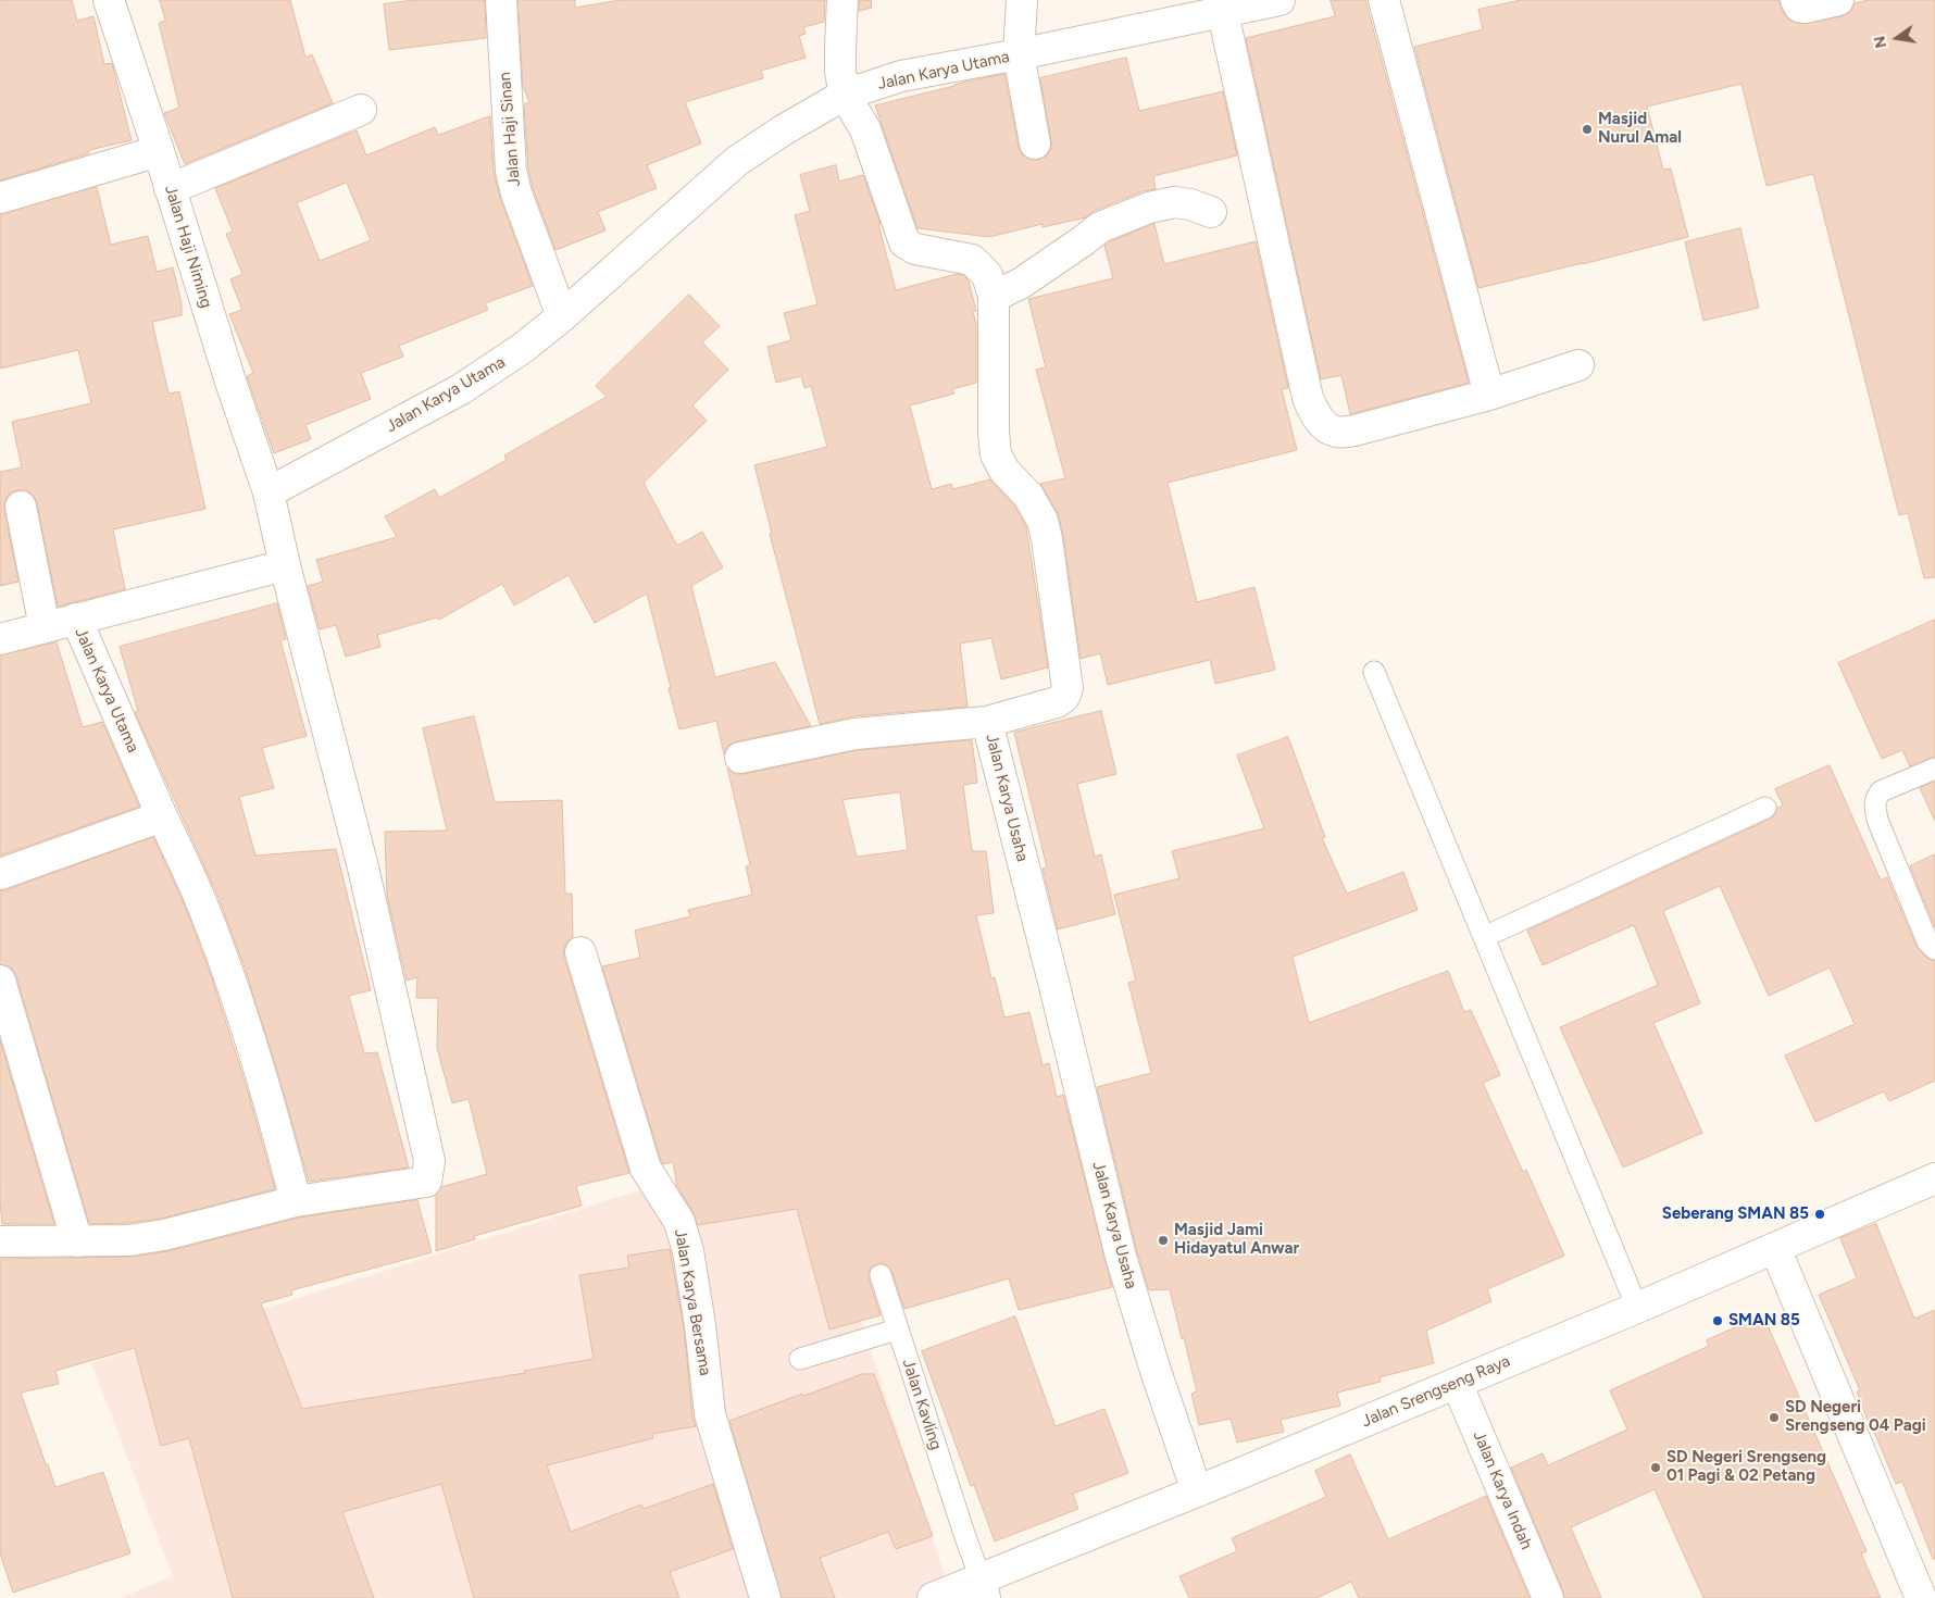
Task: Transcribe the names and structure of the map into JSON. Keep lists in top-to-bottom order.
{
  "streets": {
    "street": [
      "Jalan Karya Utama",
      "Jalan Haji Sinan",
      "Jalan Haji Niming",
      "Jalan Karya Usaha",
      "Jalan Karya Bersama",
      "Jalan Srengseng Raya",
      "Jalan Karya Indah"
    ],
    "lane": ["Jalan Kavling"]
  },
  "crossings": [
    ["Jalan Karya Utama", "Jalan Haji Sinan"],
    ["Jalan Karya Utama", "Jalan Haji Niming"],
    ["Jalan Karya Utama", "Jalan Karya Usaha"],
    ["Jalan Karya Usaha", "Jalan Srengseng Raya"],
    ["Jalan Srengseng Raya", "Jalan Kavling"],
    ["Jalan Srengseng Raya", "Jalan Karya Indah"]
  ],
  "places": [
    "Masjid Nurul Amal",
    "Seberang SMAN 85",
    "Masjid Jami Hidayatul Anwar",
    "SMAN 85",
    "SD Negeri Srengseng 04 Pagi",
    "SD Negeri Srengseng 01 Pagi & 02 Petang"
  ],
  "north": "left"
}
